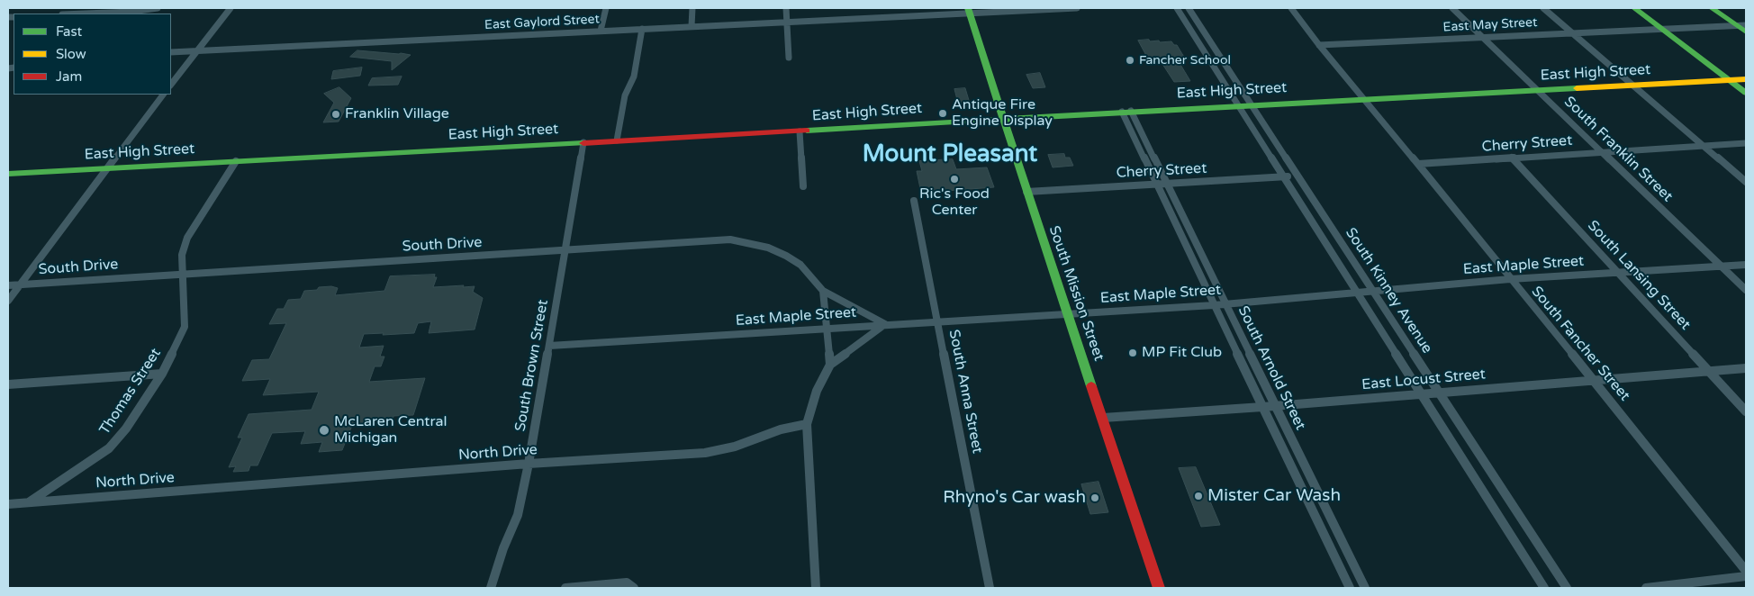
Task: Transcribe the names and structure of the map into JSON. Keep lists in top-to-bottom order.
{
  "streets": {
    "main road": ["East High Street", "South Mission Street"],
    "street": [
      "East Gaylord Street",
      "East May Street",
      "Cherry Street",
      "South Franklin Street",
      "South Drive",
      "East Maple Street",
      "South Lansing Street",
      "South Kinney Avenue",
      "South Fancher Street",
      "South Brown Street",
      "South Arnold Street",
      "East Locust Street",
      "Thomas Street",
      "South Anna Street",
      "North Drive"
    ]
  },
  "crossings": [
    ["East Gaylord Street", "South Mission Street"],
    ["East May Street", "South Franklin Street"],
    ["East May Street", "South Fancher Street"],
    ["East High Street", "South Franklin Street"],
    ["East High Street", "South Kinney Avenue"],
    ["East High Street", "South Mission Street"],
    ["East High Street", "South Fancher Street"],
    ["East High Street", "South Brown Street"],
    ["East High Street", "South Arnold Street"],
    ["East High Street", "Thomas Street"],
    ["Cherry Street", "South Franklin Street"],
    ["Cherry Street", "South Lansing Street"],
    ["Cherry Street", "South Kinney Avenue"],
    ["Cherry Street", "South Mission Street"],
    ["Cherry Street", "South Fancher Street"],
    ["Cherry Street", "South Arnold Street"],
    ["South Franklin Street", "East Maple Street"],
    ["South Drive", "South Brown Street"],
    ["South Drive", "Thomas Street"],
    ["East Maple Street", "South Lansing Street"],
    ["East Maple Street", "South Kinney Avenue"],
    ["East Maple Street", "South Mission Street"],
    ["East Maple Street", "South Fancher Street"],
    ["East Maple Street", "South Brown Street"],
    ["East Maple Street", "South Arnold Street"],
    ["East Maple Street", "South Anna Street"],
    ["South Lansing Street", "East Locust Street"],
    ["South Kinney Avenue", "East Locust Street"],
    ["South Mission Street", "East Locust Street"],
    ["South Fancher Street", "East Locust Street"],
    ["South Brown Street", "North Drive"],
    ["South Arnold Street", "East Locust Street"],
    ["Thomas Street", "North Drive"]
  ],
  "districts": ["Mount Pleasant"],
  "places": [
    "Fancher School",
    "Antique Fire Engine Display",
    "Franklin Village",
    "Ric's Food Center",
    "MP Fit Club",
    "McLaren Central Michigan",
    "Mister Car Wash",
    "Rhyno's Car wash"
  ],
  "legend": ["Fast", "Slow", "Jam"]
}
